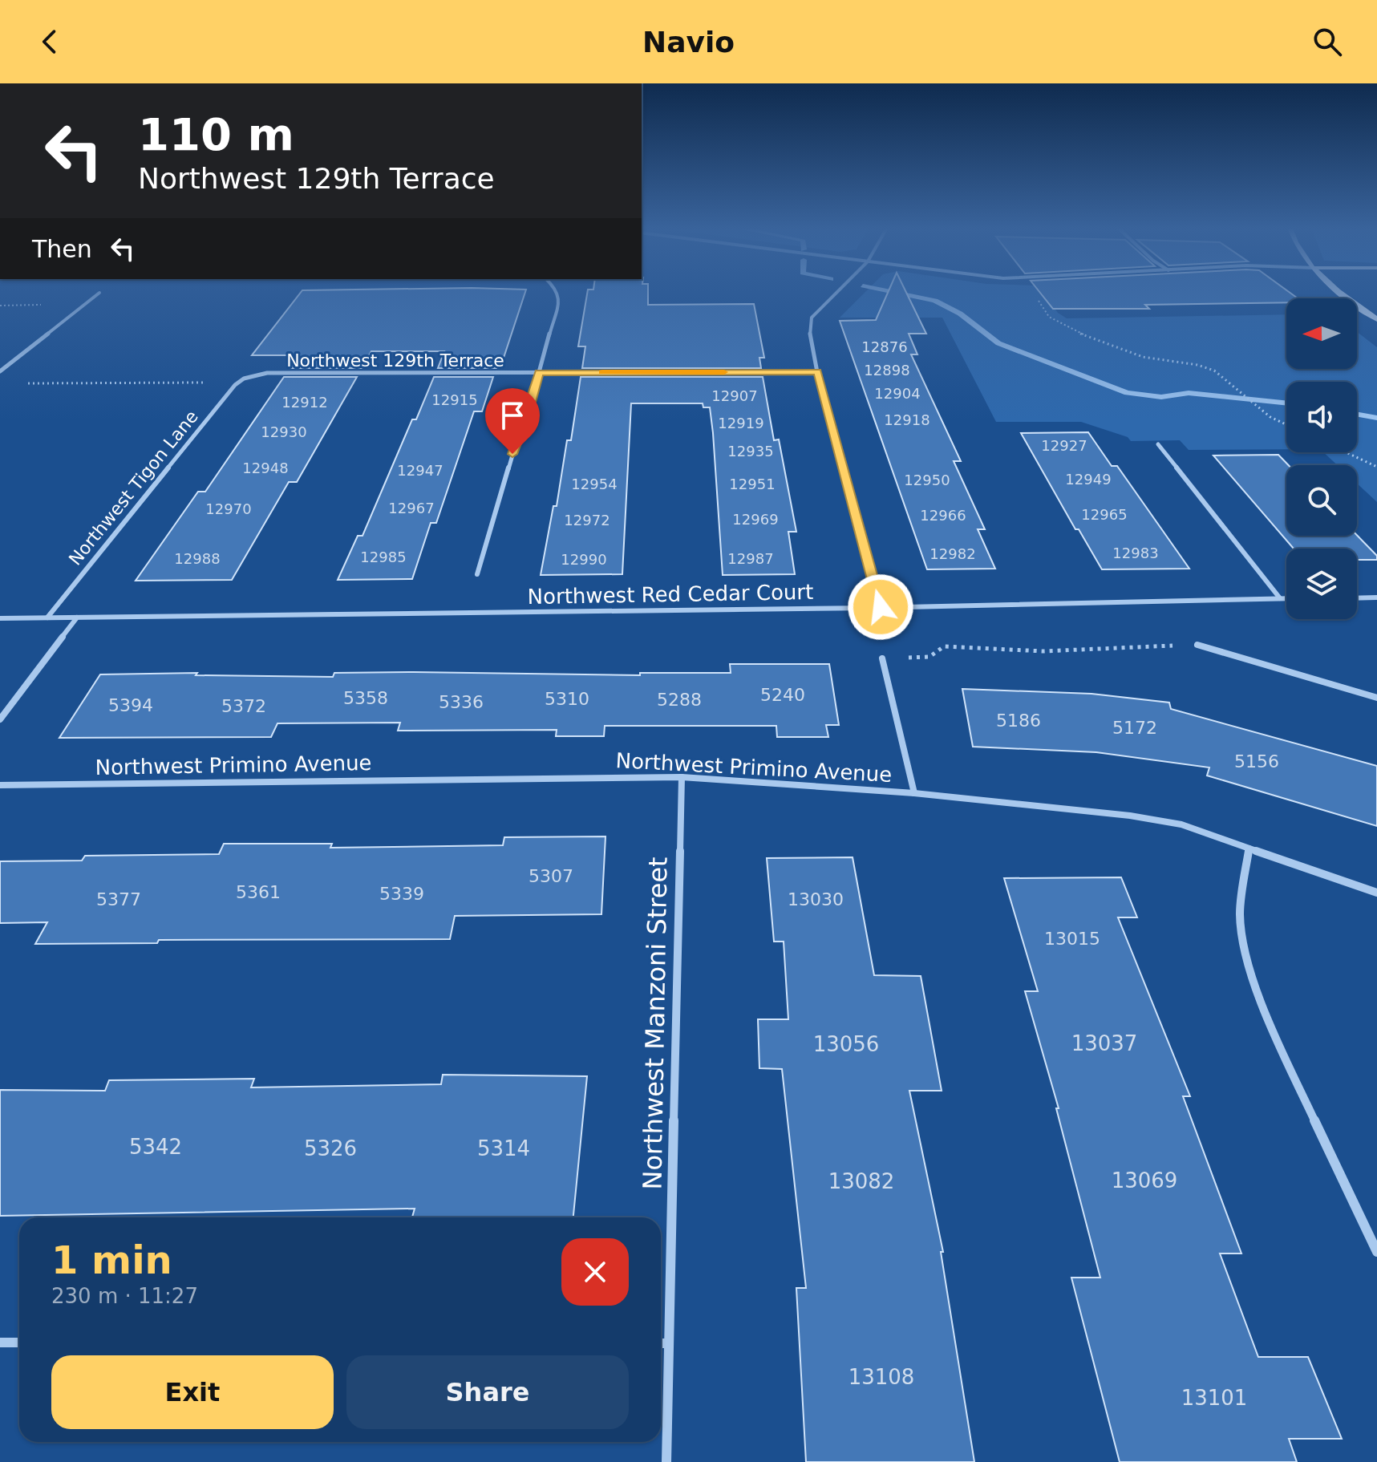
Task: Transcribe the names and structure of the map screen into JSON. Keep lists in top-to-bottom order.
{
  "streets": {
    "street": [
      "Northwest 129th Terrace",
      "Northwest Tigon Lane",
      "Northwest Red Cedar Court",
      "Northwest Primino Avenue",
      "Northwest Manzoni Street"
    ]
  },
  "crossings": [
    ["Northwest 129th Terrace", "Northwest Tigon Lane"],
    ["Northwest Tigon Lane", "Northwest Red Cedar Court"],
    ["Northwest Primino Avenue", "Northwest Manzoni Street"]
  ],
  "house_numbers": [
    "12876",
    "12898",
    "12904",
    "12907",
    "12915",
    "12912",
    "12918",
    "12919",
    "12930",
    "12927",
    "12935",
    "12948",
    "12947",
    "12949",
    "12950",
    "12954",
    "12951",
    "12967",
    "12970",
    "12965",
    "12966",
    "12969",
    "12972",
    "12983",
    "12982",
    "12985",
    "12988",
    "12987",
    "12990",
    "5240",
    "5358",
    "5310",
    "5288",
    "5336",
    "5394",
    "5372",
    "5186",
    "5172",
    "5156",
    "5307",
    "5361",
    "5339",
    "5377",
    "13030",
    "13015",
    "13037",
    "13056",
    "5342",
    "5326",
    "5314",
    "13069",
    "13082",
    "13108",
    "13101"
  ],
  "north": "left",
  "page": {
    "header": "Navio",
    "turn": ["110 m", "Northwest 129th Terrace"],
    "then": "Then",
    "heading": ["1 min", "230 m · 11:27"],
    "buttons": ["Exit", "Share"]
  }
}
